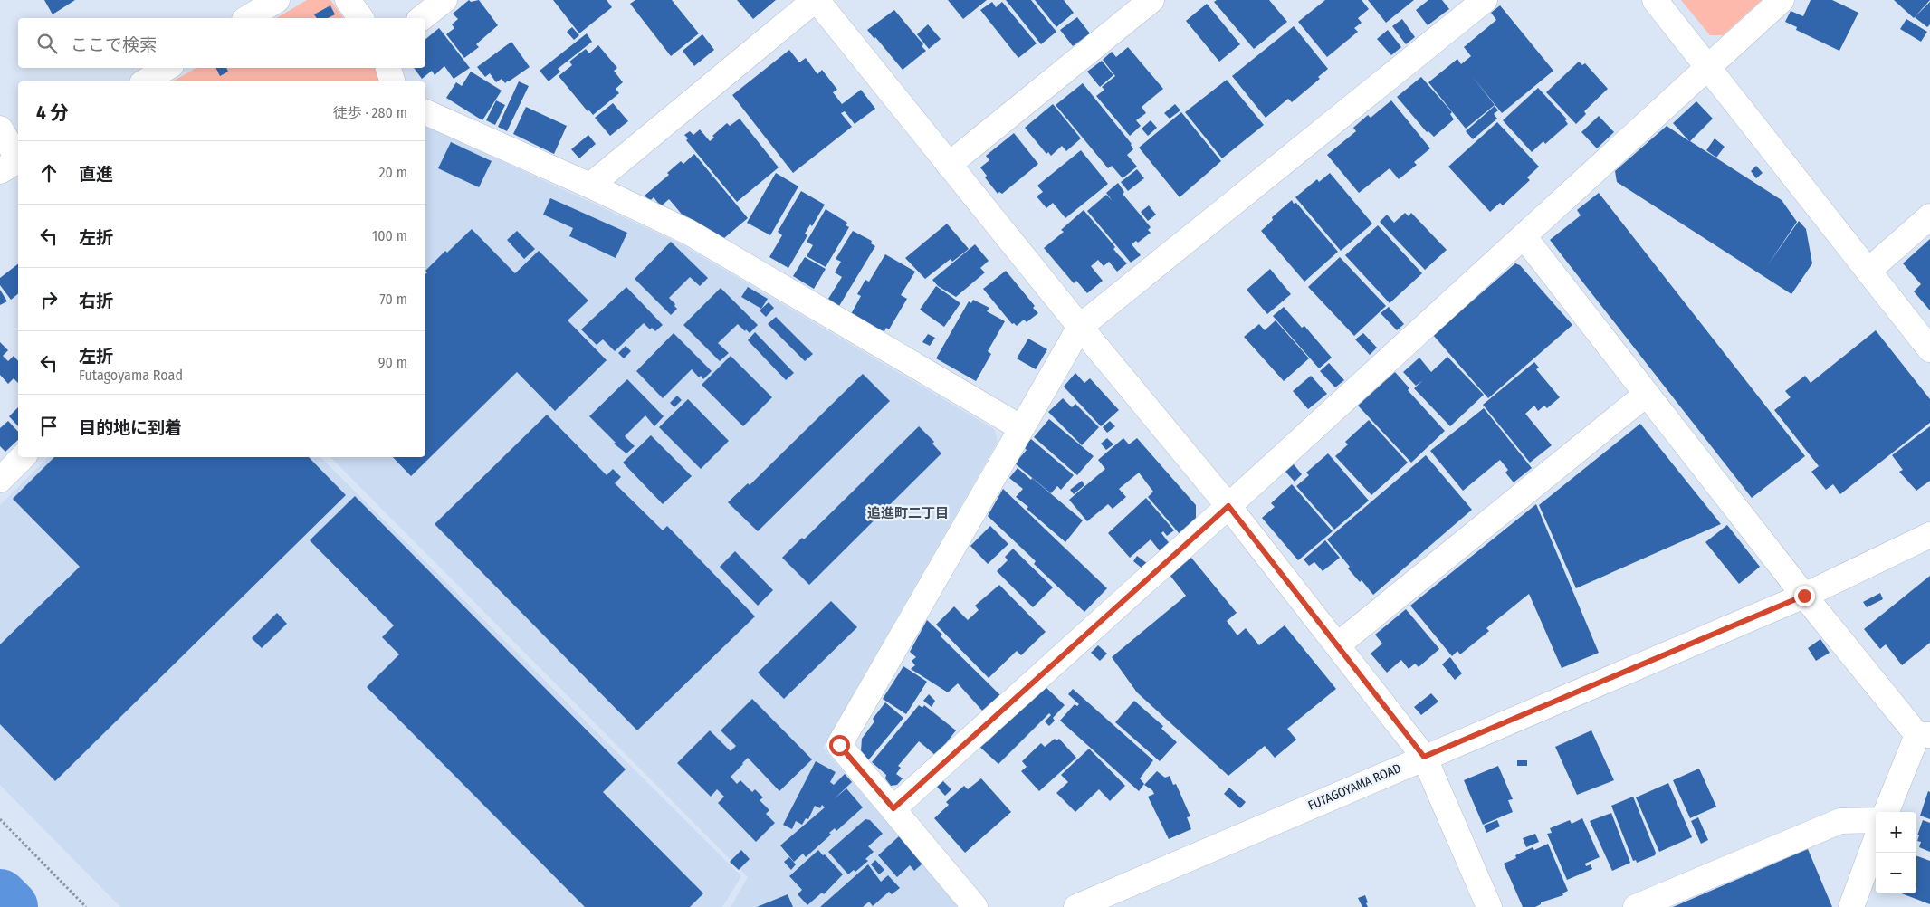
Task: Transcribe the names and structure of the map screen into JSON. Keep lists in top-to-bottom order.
{
  "streets": {
    "street": ["FUTAGOYAMA ROAD"]
  },
  "districts": ["追進町二丁目"],
  "page": {
    "search": "ここで検索",
    "heading": ["4 分", "徒歩 · 280 m"],
    "list": [
      ["直進", "20 m"],
      ["左折", "100 m"],
      ["右折", "70 m"],
      ["左折", "Futagoyama Road", "90 m"],
      "目的地に到着"
    ],
    "map_buttons": ["+", "−"]
  }
}
